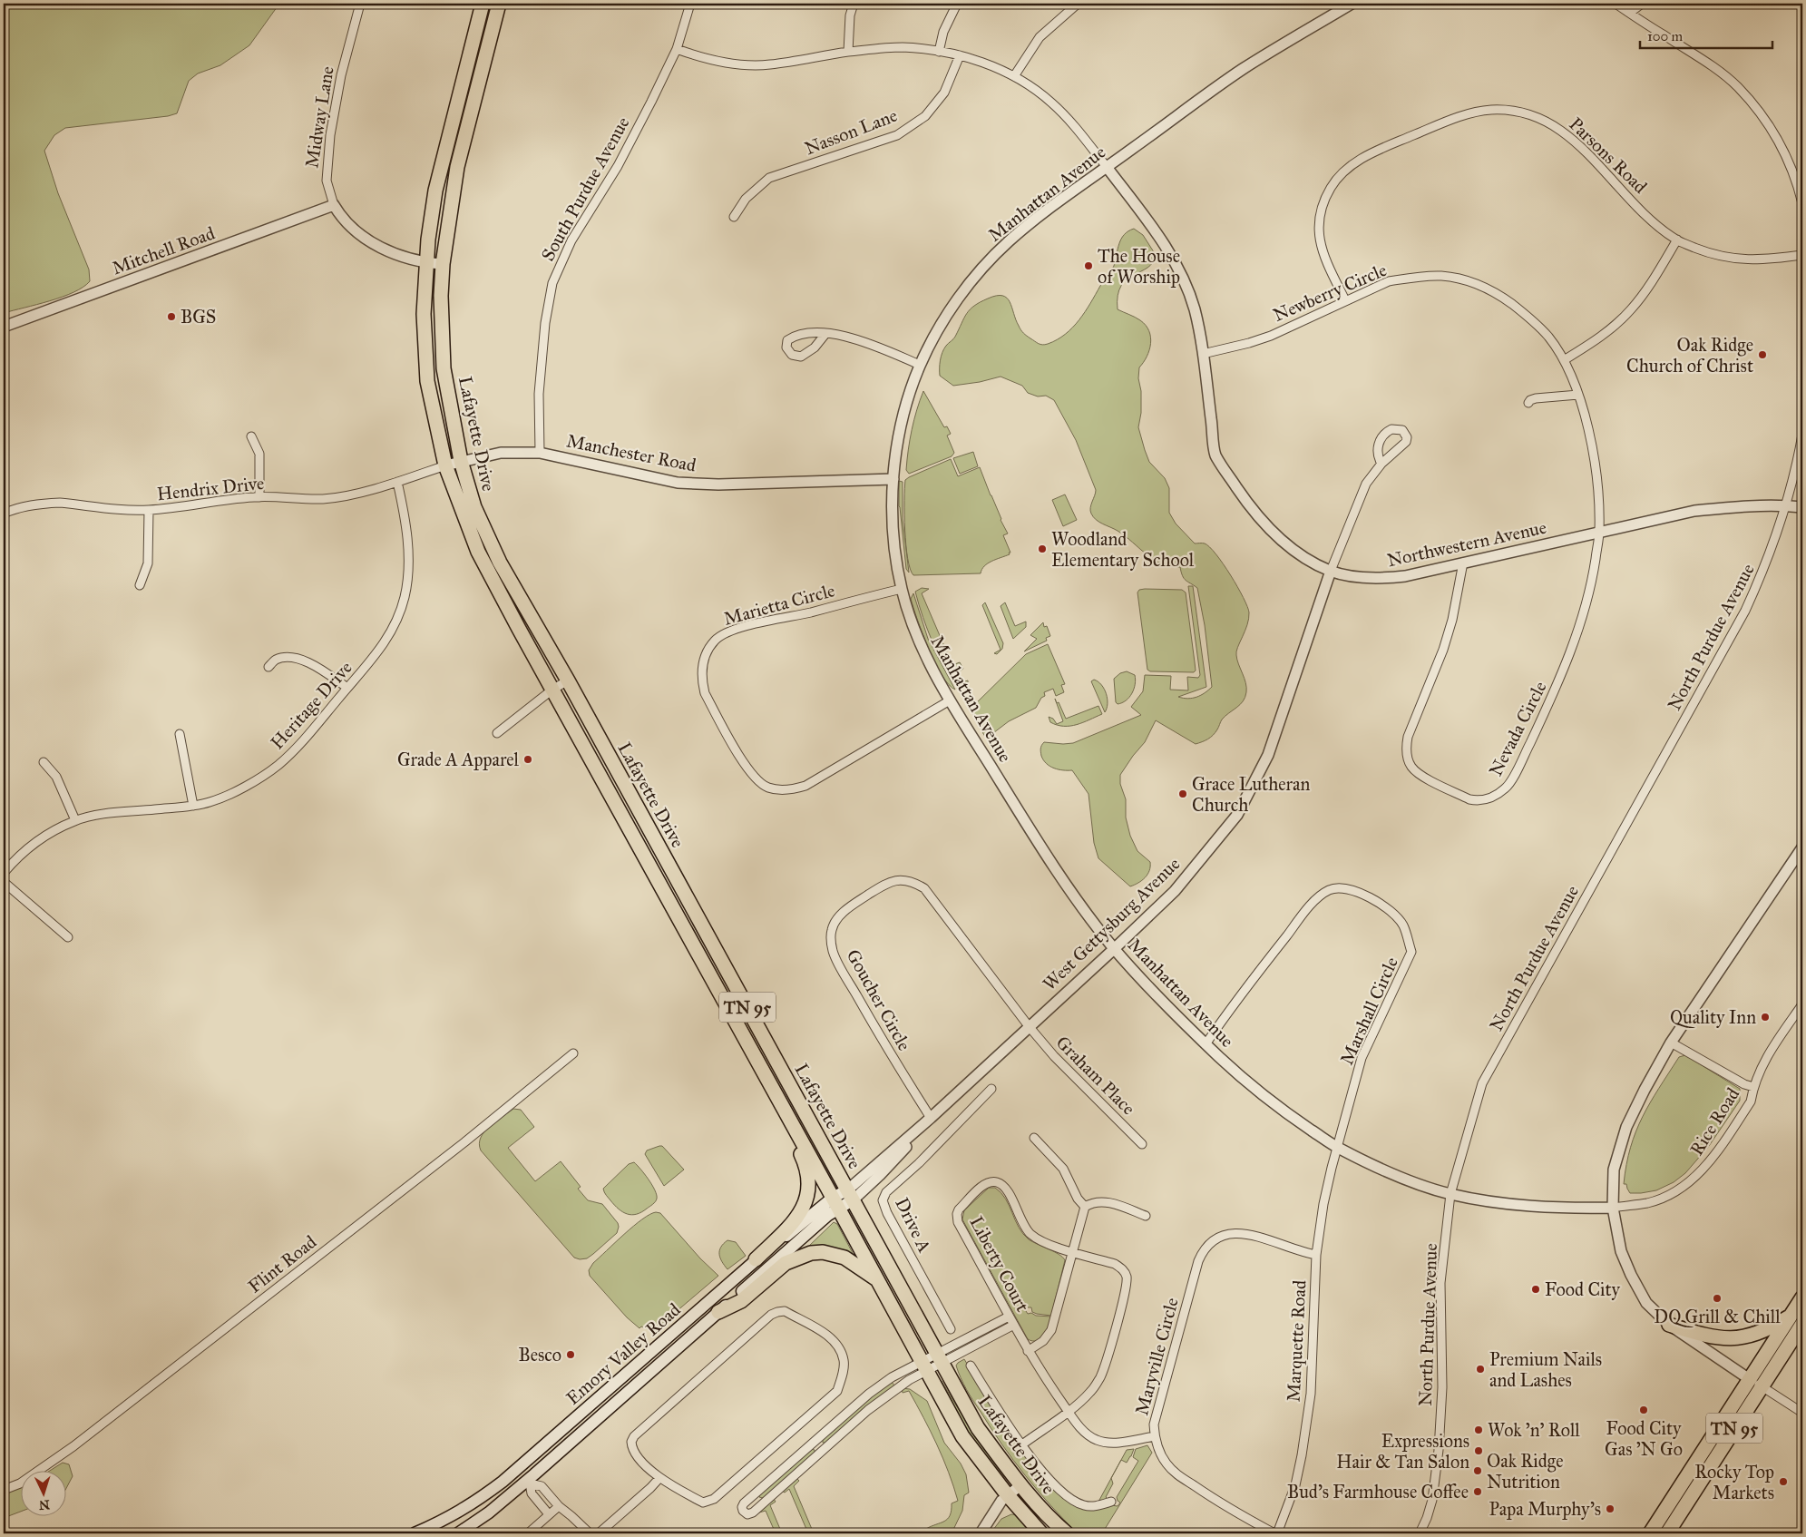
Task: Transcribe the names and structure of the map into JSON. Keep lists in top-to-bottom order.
{
  "streets": {
    "main road": ["Lafayette Drive", "TN 95", "Emory Valley Road"],
    "street": [
      "Midway Lane",
      "Nasson Lane",
      "Parsons Road",
      "South Purdue Avenue",
      "Manhattan Avenue",
      "Mitchell Road",
      "Newberry Circle",
      "Manchester Road",
      "Hendrix Drive",
      "Northwestern Avenue",
      "Marietta Circle",
      "North Purdue Avenue",
      "Heritage Drive",
      "Nevada Circle",
      "West Gettysburg Avenue",
      "Goucher Circle",
      "Marshall Circle",
      "Graham Place",
      "Rice Road",
      "Drive A",
      "Flint Road",
      "Liberty Court",
      "Marquette Road",
      "Maryville Circle"
    ]
  },
  "crossings": [
    ["Midway Lane", "Mitchell Road"],
    ["Midway Lane", "Lafayette Drive"],
    ["Nasson Lane", "Northwestern Avenue"],
    ["Parsons Road", "Newberry Circle"],
    ["South Purdue Avenue", "Manchester Road"],
    ["South Purdue Avenue", "Northwestern Avenue"],
    ["Manhattan Avenue", "Manchester Road"],
    ["Manhattan Avenue", "Northwestern Avenue"],
    ["Manhattan Avenue", "Marietta Circle"],
    ["Manhattan Avenue", "North Purdue Avenue"],
    ["Manhattan Avenue", "West Gettysburg Avenue"],
    ["Manhattan Avenue", "Marshall Circle"],
    ["Manhattan Avenue", "Rice Road"],
    ["Manhattan Avenue", "Marquette Road"],
    ["Newberry Circle", "Northwestern Avenue"],
    ["Newberry Circle", "Nevada Circle"],
    ["Lafayette Drive", "Manchester Road"],
    ["Lafayette Drive", "Hendrix Drive"],
    ["Lafayette Drive", "West Gettysburg Avenue"],
    ["Lafayette Drive", "Emory Valley Road"],
    ["Manchester Road", "Hendrix Drive"],
    ["Hendrix Drive", "Heritage Drive"],
    ["Northwestern Avenue", "North Purdue Avenue"],
    ["Northwestern Avenue", "Nevada Circle"],
    ["Northwestern Avenue", "West Gettysburg Avenue"],
    ["West Gettysburg Avenue", "Goucher Circle"],
    ["West Gettysburg Avenue", "Graham Place"],
    ["West Gettysburg Avenue", "Emory Valley Road"],
    ["Goucher Circle", "Graham Place"],
    ["Marshall Circle", "Marquette Road"],
    ["Liberty Court", "Maryville Circle"],
    ["Marquette Road", "Maryville Circle"]
  ],
  "places": [
    "The House of Worship",
    "BGS",
    "Oak Ridge Church of Christ",
    "Woodland Elementary School",
    "Grade A Apparel",
    "Grace Lutheran Church",
    "Quality Inn",
    "Food City",
    "DQ Grill & Chill",
    "Besco",
    "Premium Nails and Lashes",
    "Food City Gas 'N Go",
    "Wok 'n' Roll",
    "Expressions Hair & Tan Salon",
    "Oak Ridge Nutrition",
    "Rocky Top Markets",
    "Bud's Farmhouse Coffee",
    "Papa Murphy's"
  ],
  "scale_bar": "100 m",
  "north": "bottom"
}
